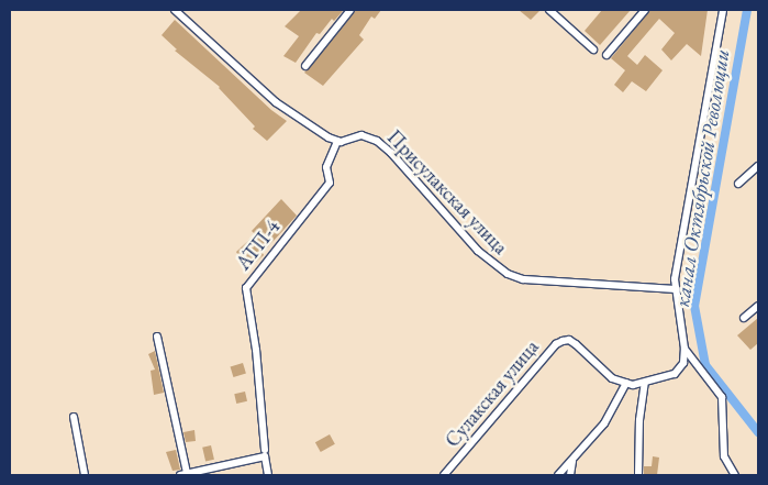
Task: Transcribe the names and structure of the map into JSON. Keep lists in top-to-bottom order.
{
  "streets": {
    "street": ["Присулакская улица", "АТП-4", "Сулакская улица"]
  },
  "crossings": [
    ["Присулакская улица", "АТП-4"],
    ["Присулакская улица", "Сулакская улица"]
  ],
  "water": ["канал Октябрьской Революции"]
}
